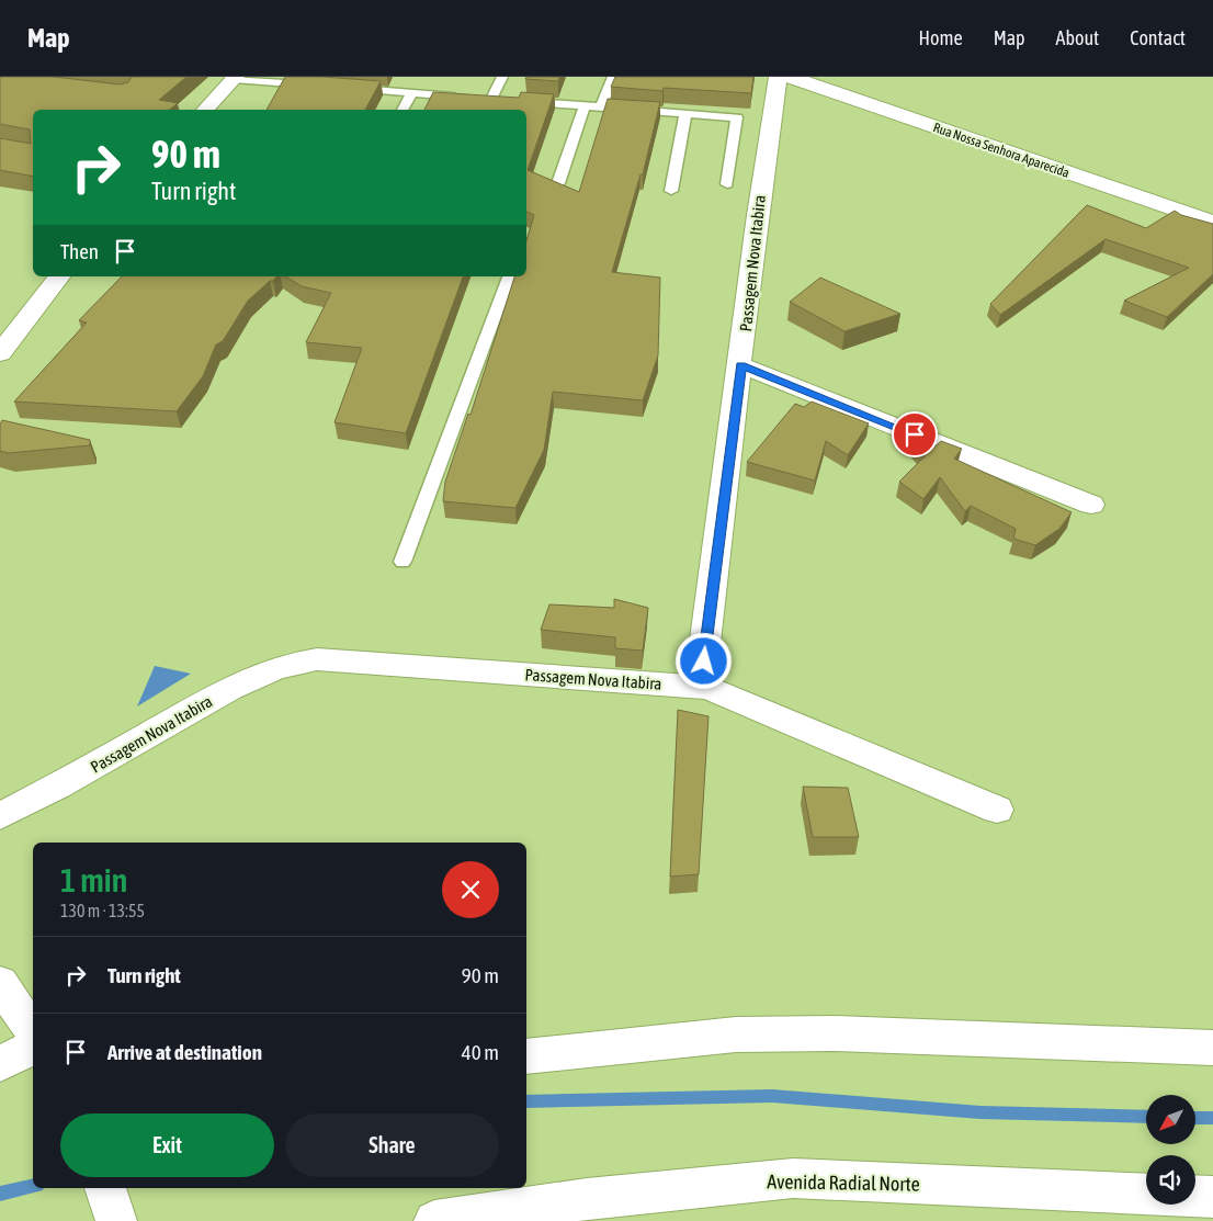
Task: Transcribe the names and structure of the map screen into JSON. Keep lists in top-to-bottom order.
{
  "streets": {
    "street": ["Rua Nossa Senhora Aparecida", "Passagem Nova Itabira", "Avenida Radial Norte"]
  },
  "north": "bottom left",
  "page": {
    "header": "Map",
    "nav": [
      "Home",
      "Map",
      "About",
      "Contact"
    ],
    "turn": ["90 m", "Turn right"],
    "then": "Then",
    "heading": ["1 min", "130 m · 13:55"],
    "list": [
      {
        "name": "Turn right",
        "value": "90 m"
      },
      {
        "name": "Arrive at destination",
        "value": "40 m"
      }
    ],
    "buttons": ["Exit", "Share"]
  }
}
